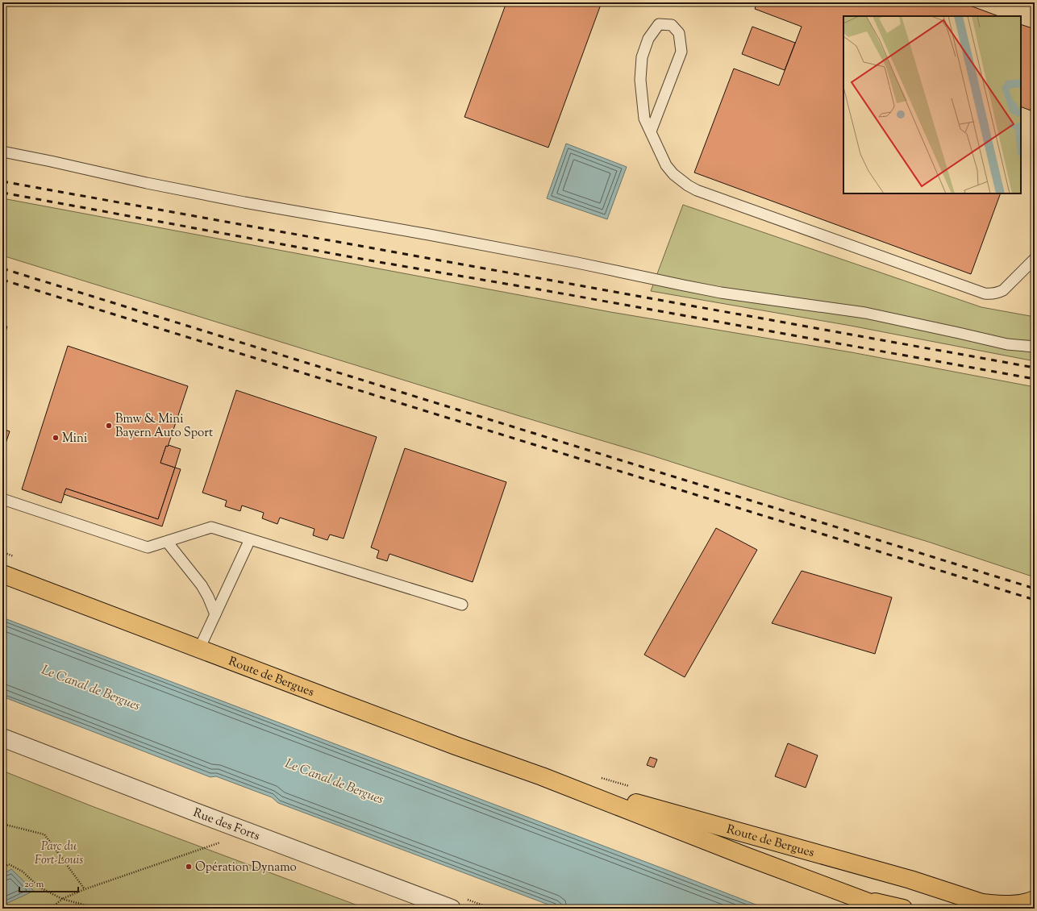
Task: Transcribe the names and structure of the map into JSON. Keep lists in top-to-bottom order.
{
  "streets": {
    "main road": ["Route de Bergues"],
    "street": ["Rue des Forts"]
  },
  "water": ["Le Canal de Bergues"],
  "parks": ["Parc du Fort-Louis"],
  "places": ["Bmw & Mini Bayern Auto Sport", "Mini", "Opération Dynamo"],
  "scale_bar": "20 m"
}
